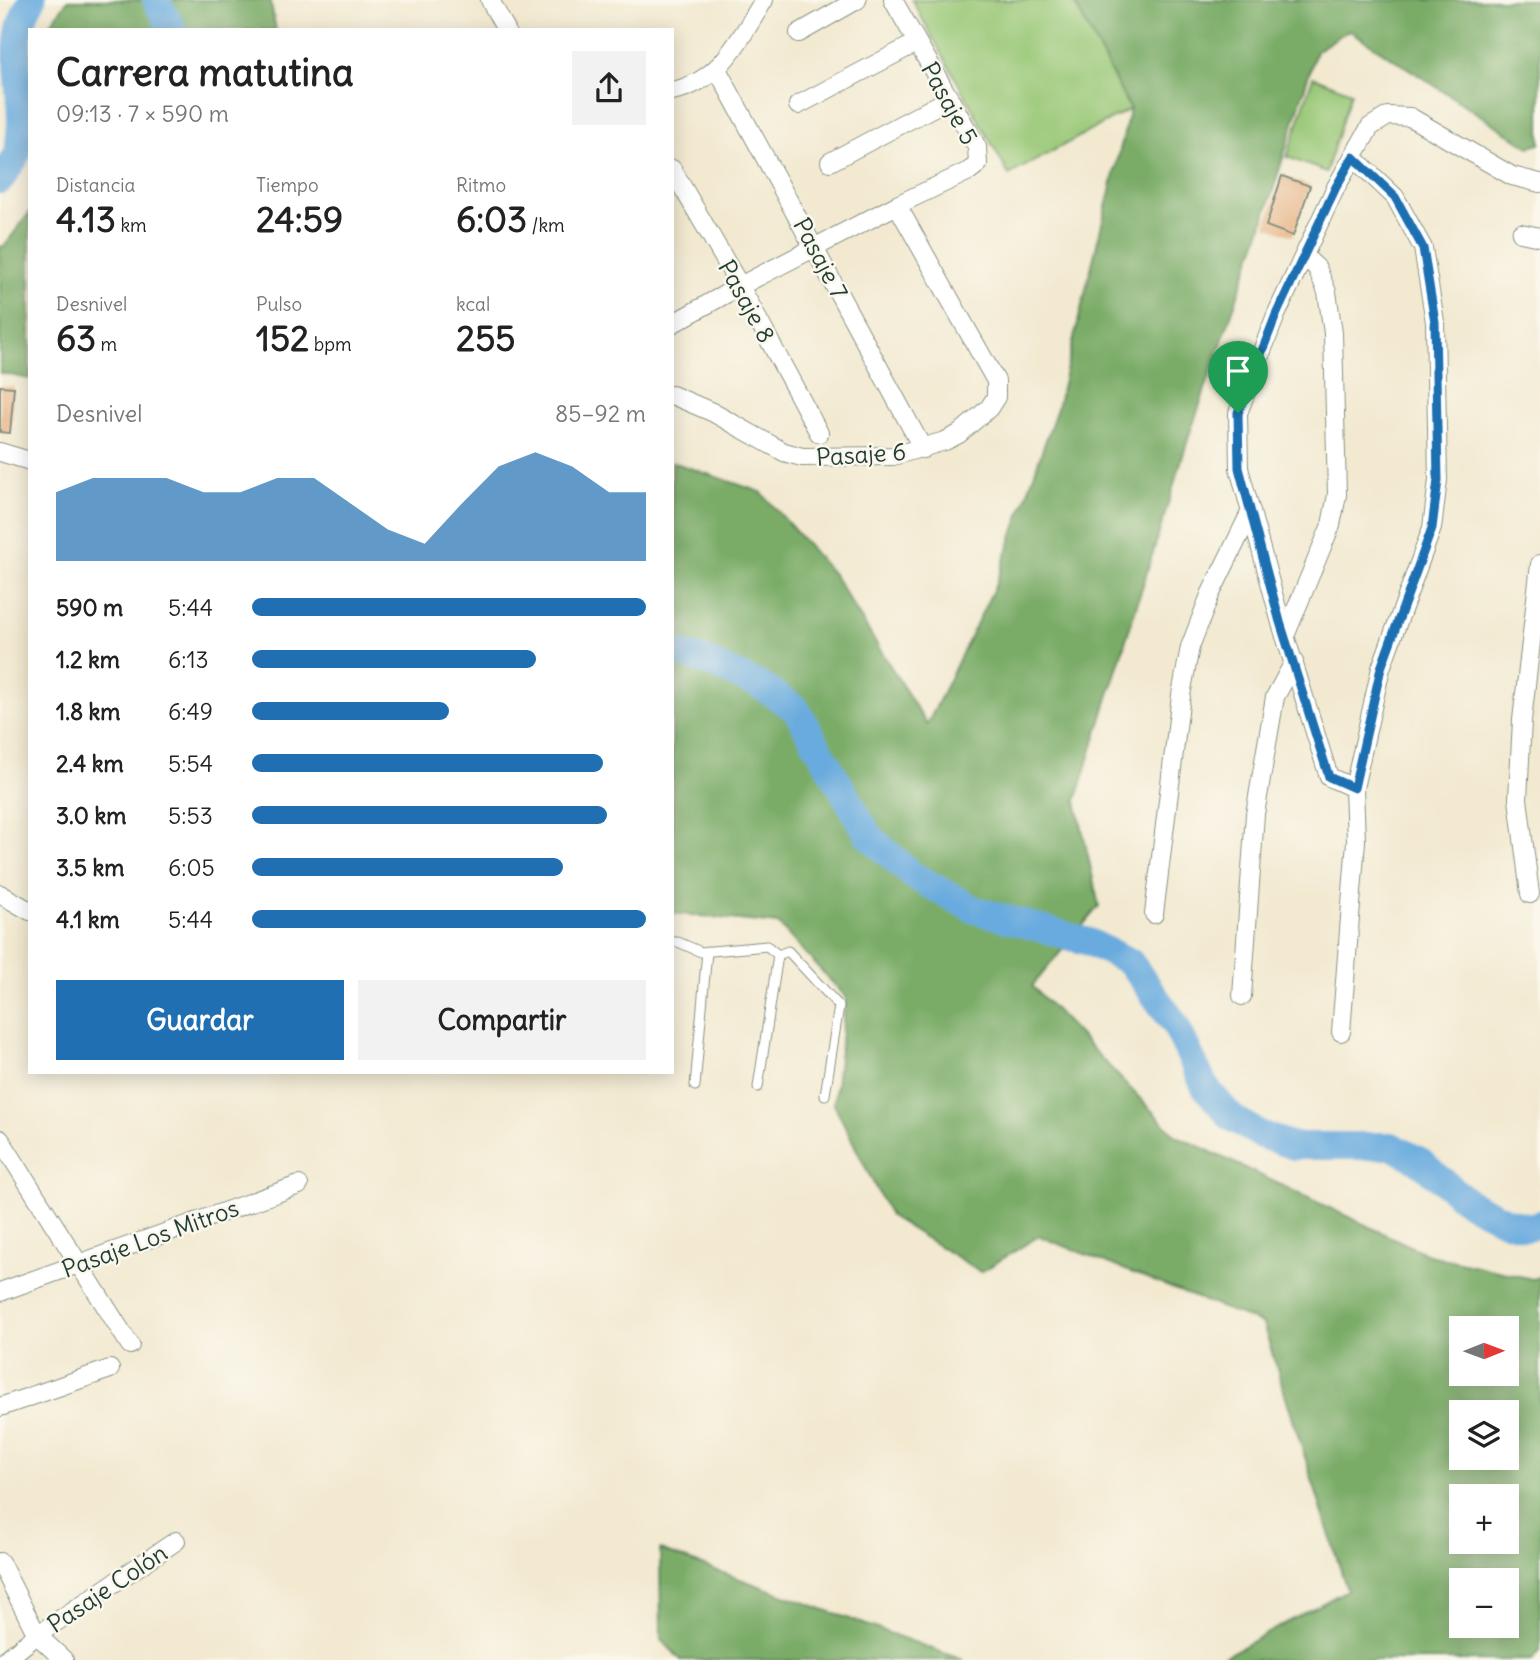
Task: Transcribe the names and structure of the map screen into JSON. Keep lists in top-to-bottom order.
{
  "streets": {
    "street": [
      "Pasaje 5",
      "Pasaje 7",
      "Pasaje 8",
      "Pasaje 6",
      "Pasaje Los Mitros",
      "Pasaje Colón"
    ]
  },
  "crossings": [
    ["Pasaje 5", "Pasaje 6"],
    ["Pasaje 7", "Pasaje 6"]
  ],
  "north": "right",
  "page": {
    "heading": ["Carrera matutina", "09:13 · 7 × 590 m"],
    "stats": [
      ["Distancia", "4.13 km"],
      ["Tiempo", "24:59"],
      ["Ritmo", "6:03 /km"],
      ["Desnivel", "63 m"],
      ["Pulso", "152 bpm"],
      ["kcal", "255"]
    ],
    "chart": ["Desnivel", "85–92 m"],
    "list": [
      {
        "name": "590 m",
        "note": "5:44"
      },
      {
        "name": "1.2 km",
        "note": "6:13"
      },
      {
        "name": "1.8 km",
        "note": "6:49"
      },
      {
        "name": "2.4 km",
        "note": "5:54"
      },
      {
        "name": "3.0 km",
        "note": "5:53"
      },
      {
        "name": "3.5 km",
        "note": "6:05"
      },
      {
        "name": "4.1 km",
        "note": "5:44"
      }
    ],
    "buttons": ["Guardar", "Compartir"],
    "map_buttons": ["+", "−"]
  }
}
